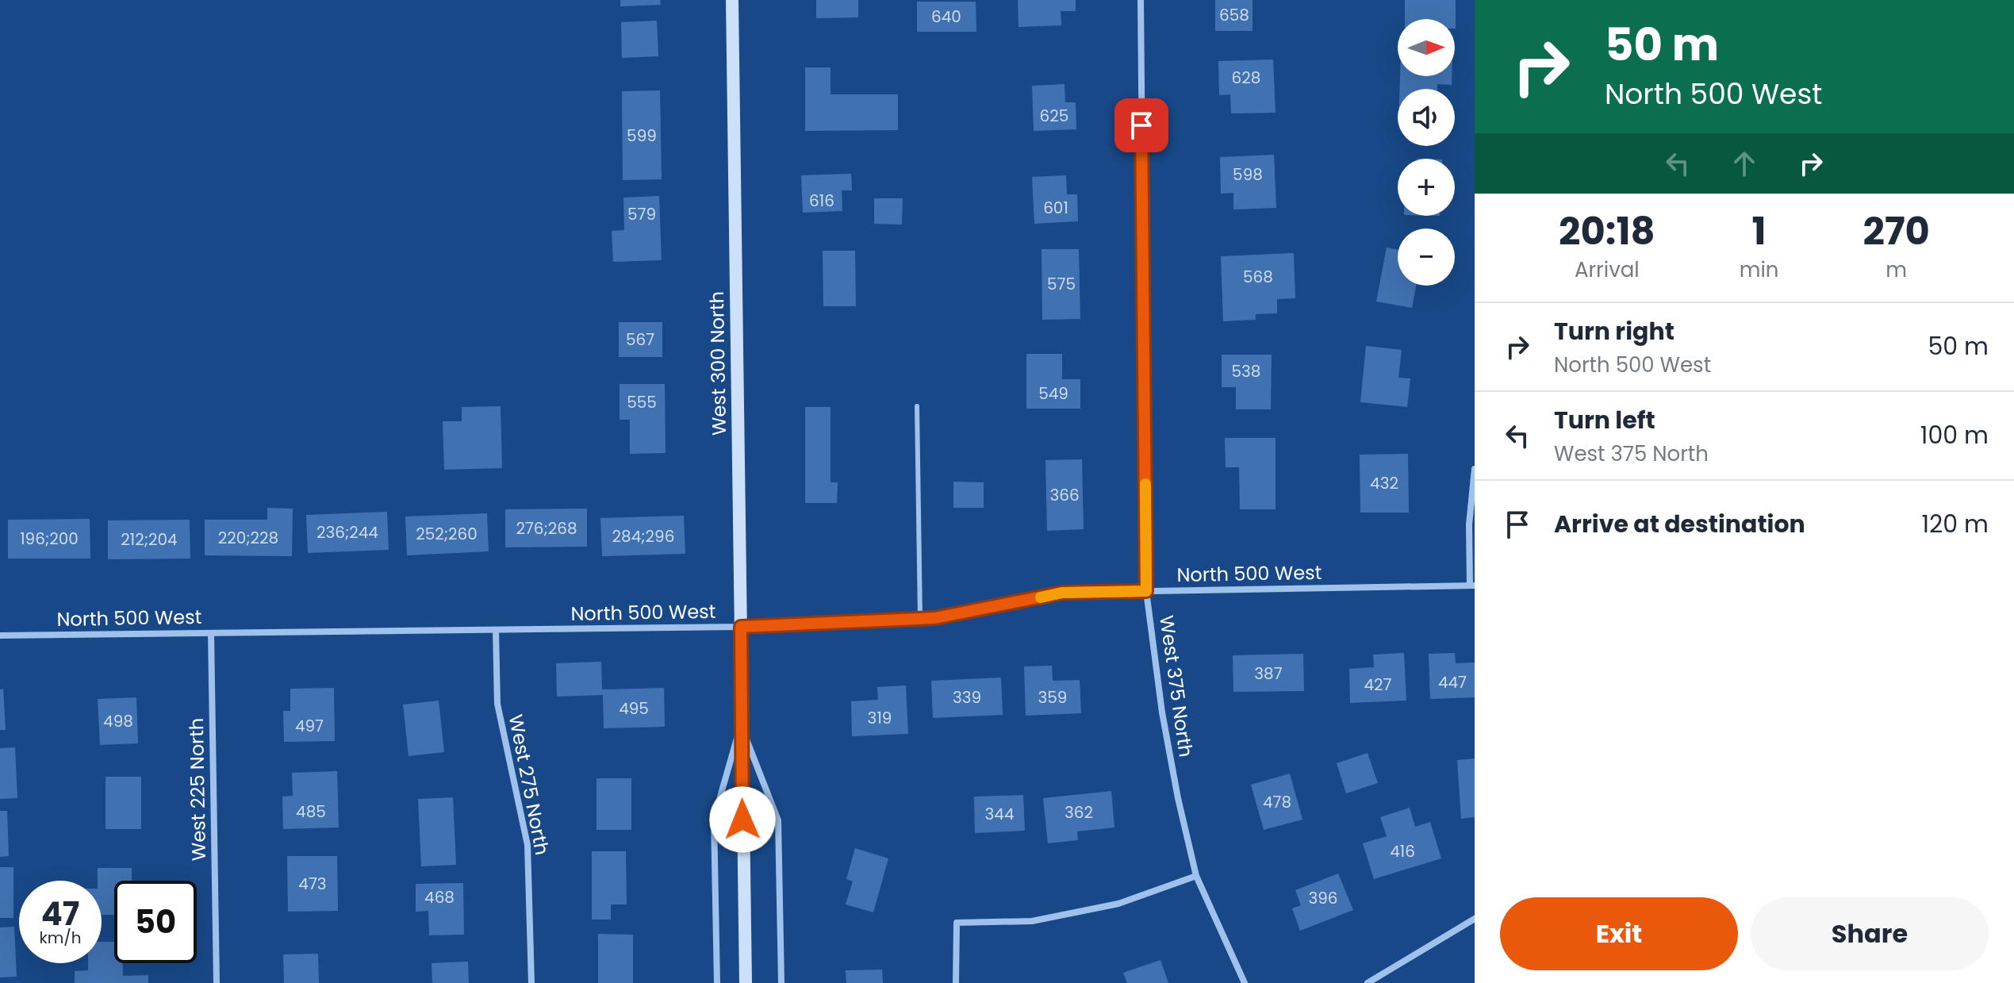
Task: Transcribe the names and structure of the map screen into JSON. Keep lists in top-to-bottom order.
{
  "streets": {
    "main road": ["West 300 North"],
    "street": [
      "North 500 West",
      "West 375 North",
      "West 275 North",
      "West 225 North"
    ]
  },
  "crossings": [
    ["West 300 North", "North 500 West"],
    ["North 500 West", "West 375 North"],
    ["North 500 West", "West 275 North"],
    ["North 500 West", "West 225 North"]
  ],
  "house_numbers": [
    "658",
    "640",
    "628",
    "625",
    "599",
    "598",
    "616",
    "601",
    "579",
    "568",
    "575",
    "567",
    "538",
    "549",
    "555",
    "432",
    "366",
    "276;268",
    "236;244",
    "252;260",
    "284;296",
    "220;228",
    "196;200",
    "212;204",
    "387",
    "447",
    "427",
    "339",
    "359",
    "495",
    "319",
    "498",
    "497",
    "478",
    "485",
    "362",
    "344",
    "416",
    "473",
    "468",
    "396"
  ],
  "north": "right",
  "page": {
    "turn": ["50 m", "North 500 West"],
    "map_buttons": ["+", "−"],
    "eta": [
      "20:18",
      "Arrival",
      "1",
      "min",
      "270",
      "m"
    ],
    "list": [
      {
        "name": "Turn right",
        "note": "North 500 West",
        "value": "50 m"
      },
      {
        "name": "Turn left",
        "note": "West 375 North",
        "value": "100 m"
      },
      {
        "name": "Arrive at destination",
        "value": "120 m"
      }
    ],
    "speed": "47 km/h",
    "limit": "50",
    "buttons": ["Exit", "Share"]
  }
}
